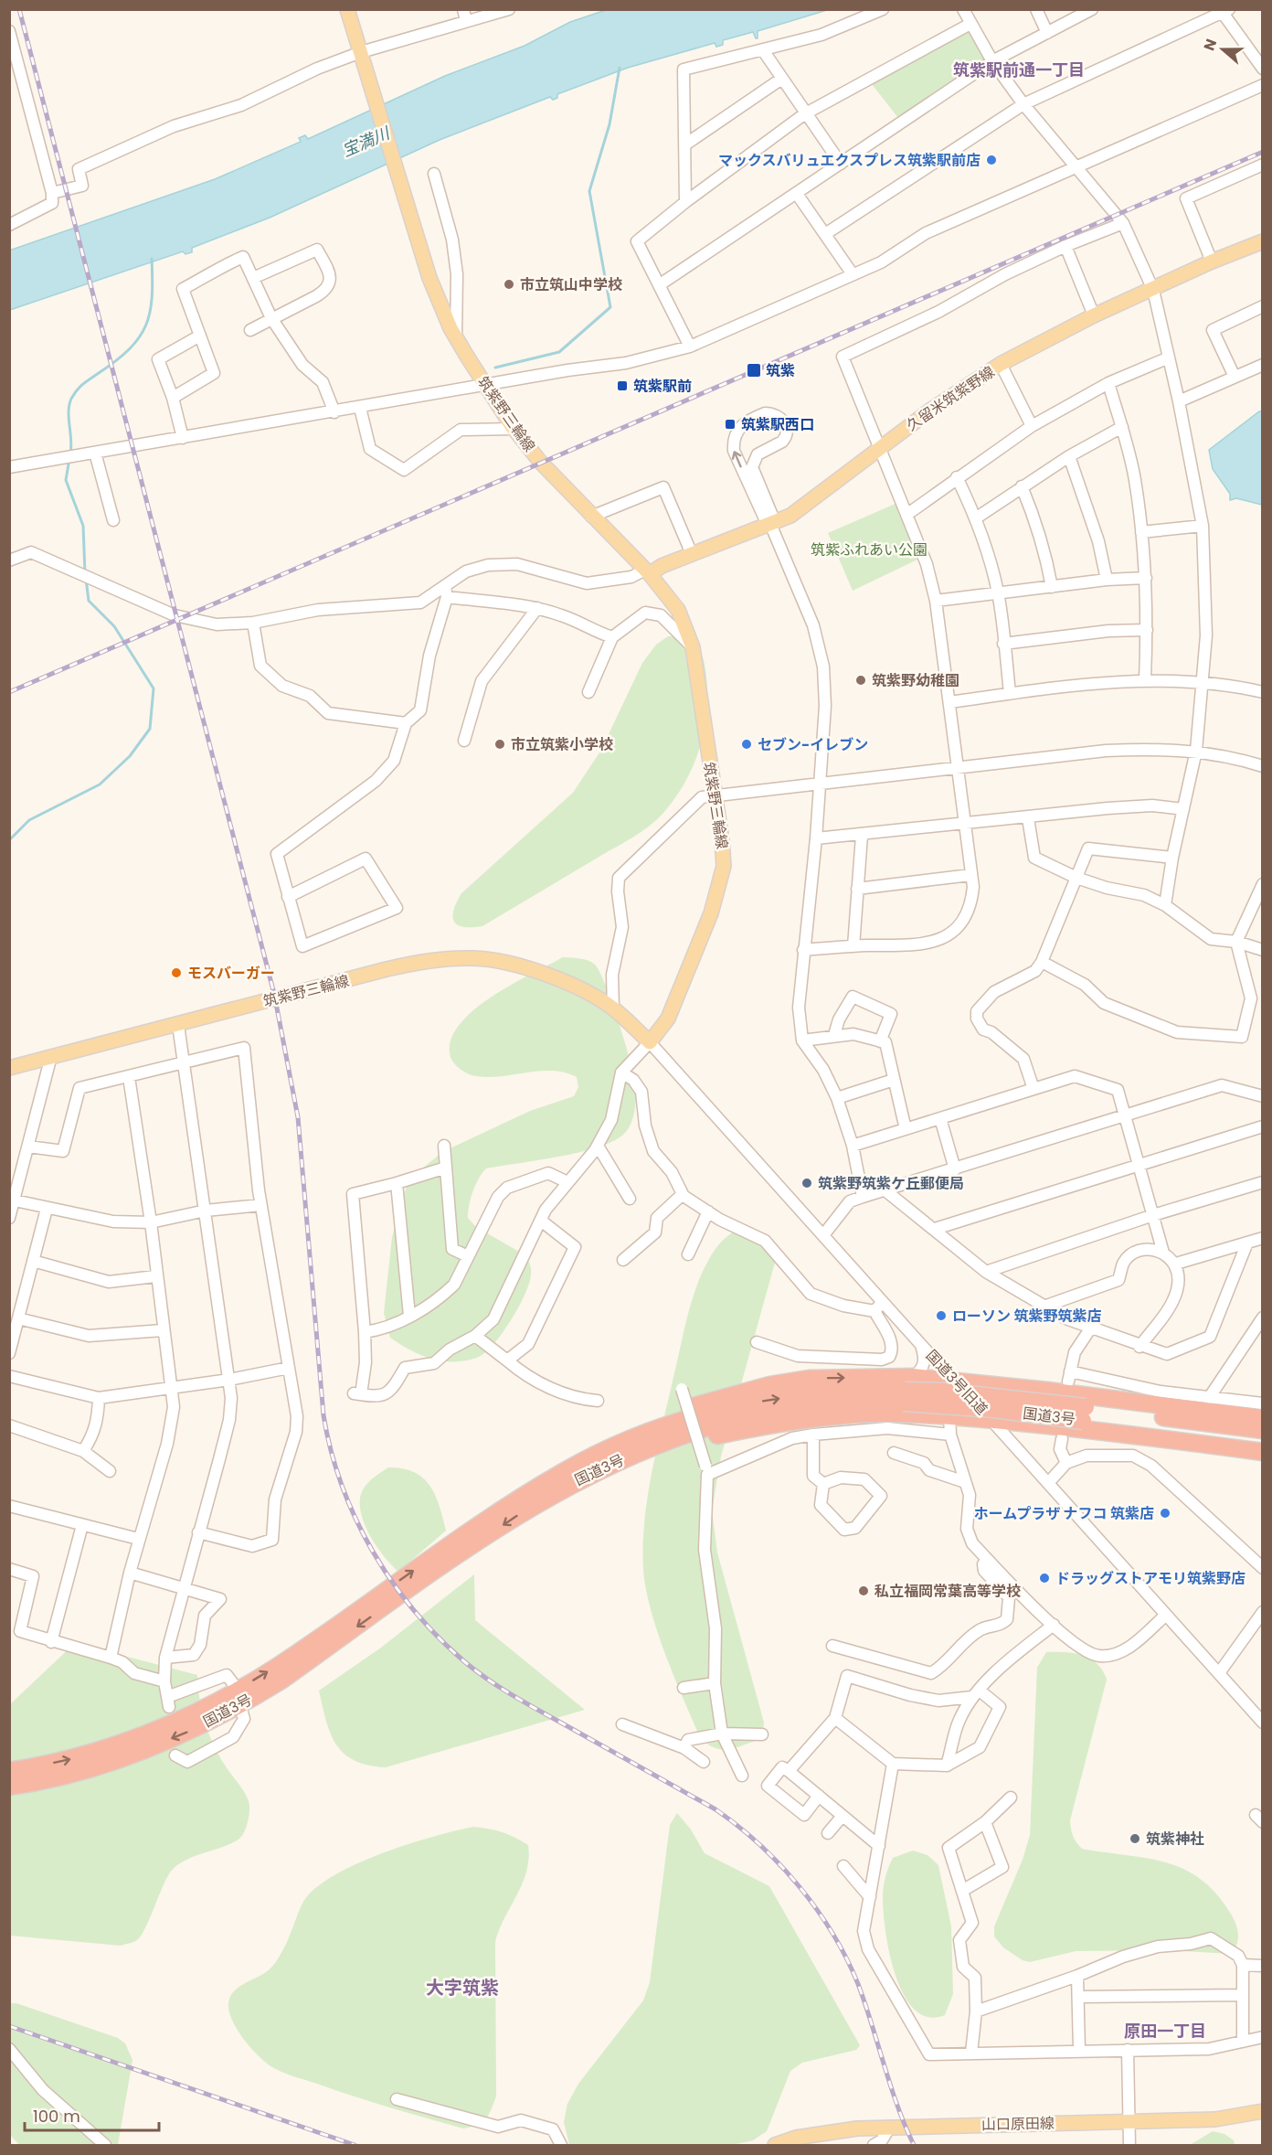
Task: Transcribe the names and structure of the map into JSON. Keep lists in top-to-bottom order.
{
  "streets": {
    "highway": ["国道3号"],
    "main road": ["久留米筑紫野線", "筑紫野三輪線", "山口原田線"],
    "street": ["国道3号旧道"]
  },
  "crossings": [
    ["久留米筑紫野線", "筑紫野三輪線"],
    ["筑紫野三輪線", "国道3号旧道"]
  ],
  "districts": ["筑紫駅前通一丁目", "大字筑紫", "原田一丁目"],
  "water": ["宝満川"],
  "parks": ["筑紫ふれあい公園"],
  "places": {
    "other": [
      "マックスバリュエクスプレス筑紫駅前店",
      "市立筑山中学校",
      "筑紫野幼稚園",
      "市立筑紫小学校",
      "セブン-イレブン",
      "モスバーガー",
      "筑紫野筑紫ケ丘郵便局",
      "ローソン 筑紫野筑紫店",
      "ホームプラザ ナフコ 筑紫店",
      "ドラッグストアモリ筑紫野店",
      "私立福岡常葉高等学校",
      "筑紫神社"
    ],
    "transit": ["筑紫", "筑紫駅前", "筑紫駅西口"]
  },
  "scale_bar": "100 m",
  "north": "left"
}
